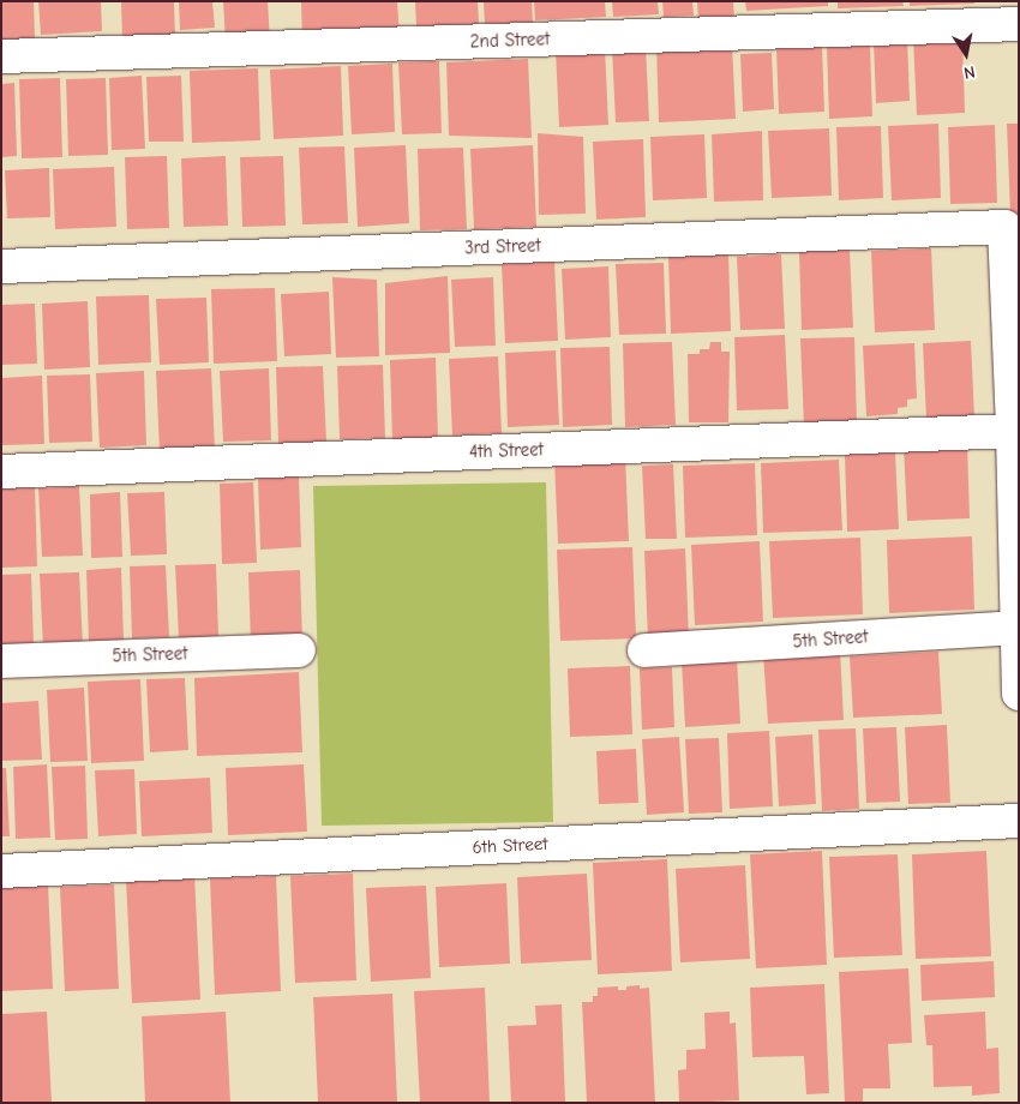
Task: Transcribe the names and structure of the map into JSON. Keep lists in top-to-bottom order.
{
  "streets": {
    "street": [
      "2nd Street",
      "3rd Street",
      "4th Street",
      "5th Street",
      "6th Street"
    ]
  },
  "crossings": [
    ["3rd Street", "4th Street"]
  ],
  "north": "bottom"
}
